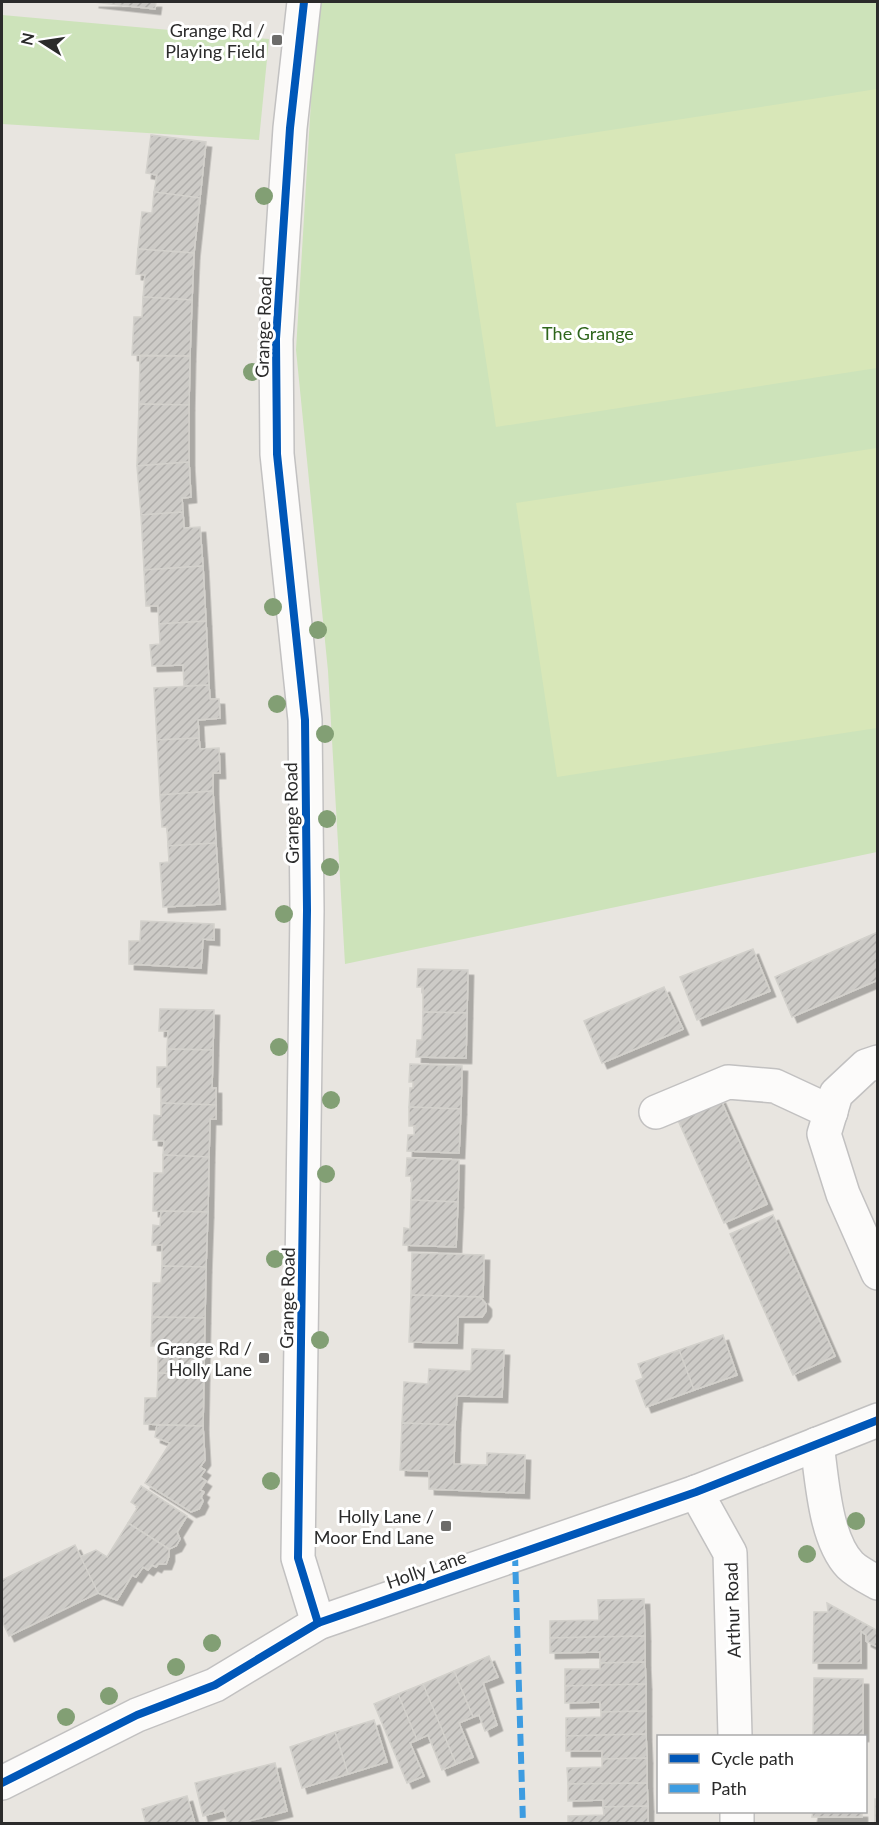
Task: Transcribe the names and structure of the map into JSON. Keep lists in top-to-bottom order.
{
  "streets": {
    "street": ["Grange Road", "Holly Lane", "Arthur Road"]
  },
  "crossings": [
    ["Grange Road", "Holly Lane"],
    ["Holly Lane", "Arthur Road"]
  ],
  "parks": ["The Grange"],
  "places": {
    "transit": ["Grange Rd / Playing Field", "Grange Rd / Holly Lane", "Holly Lane / Moor End Lane"]
  },
  "legend": ["Cycle path", "Path"],
  "north": "left"
}
